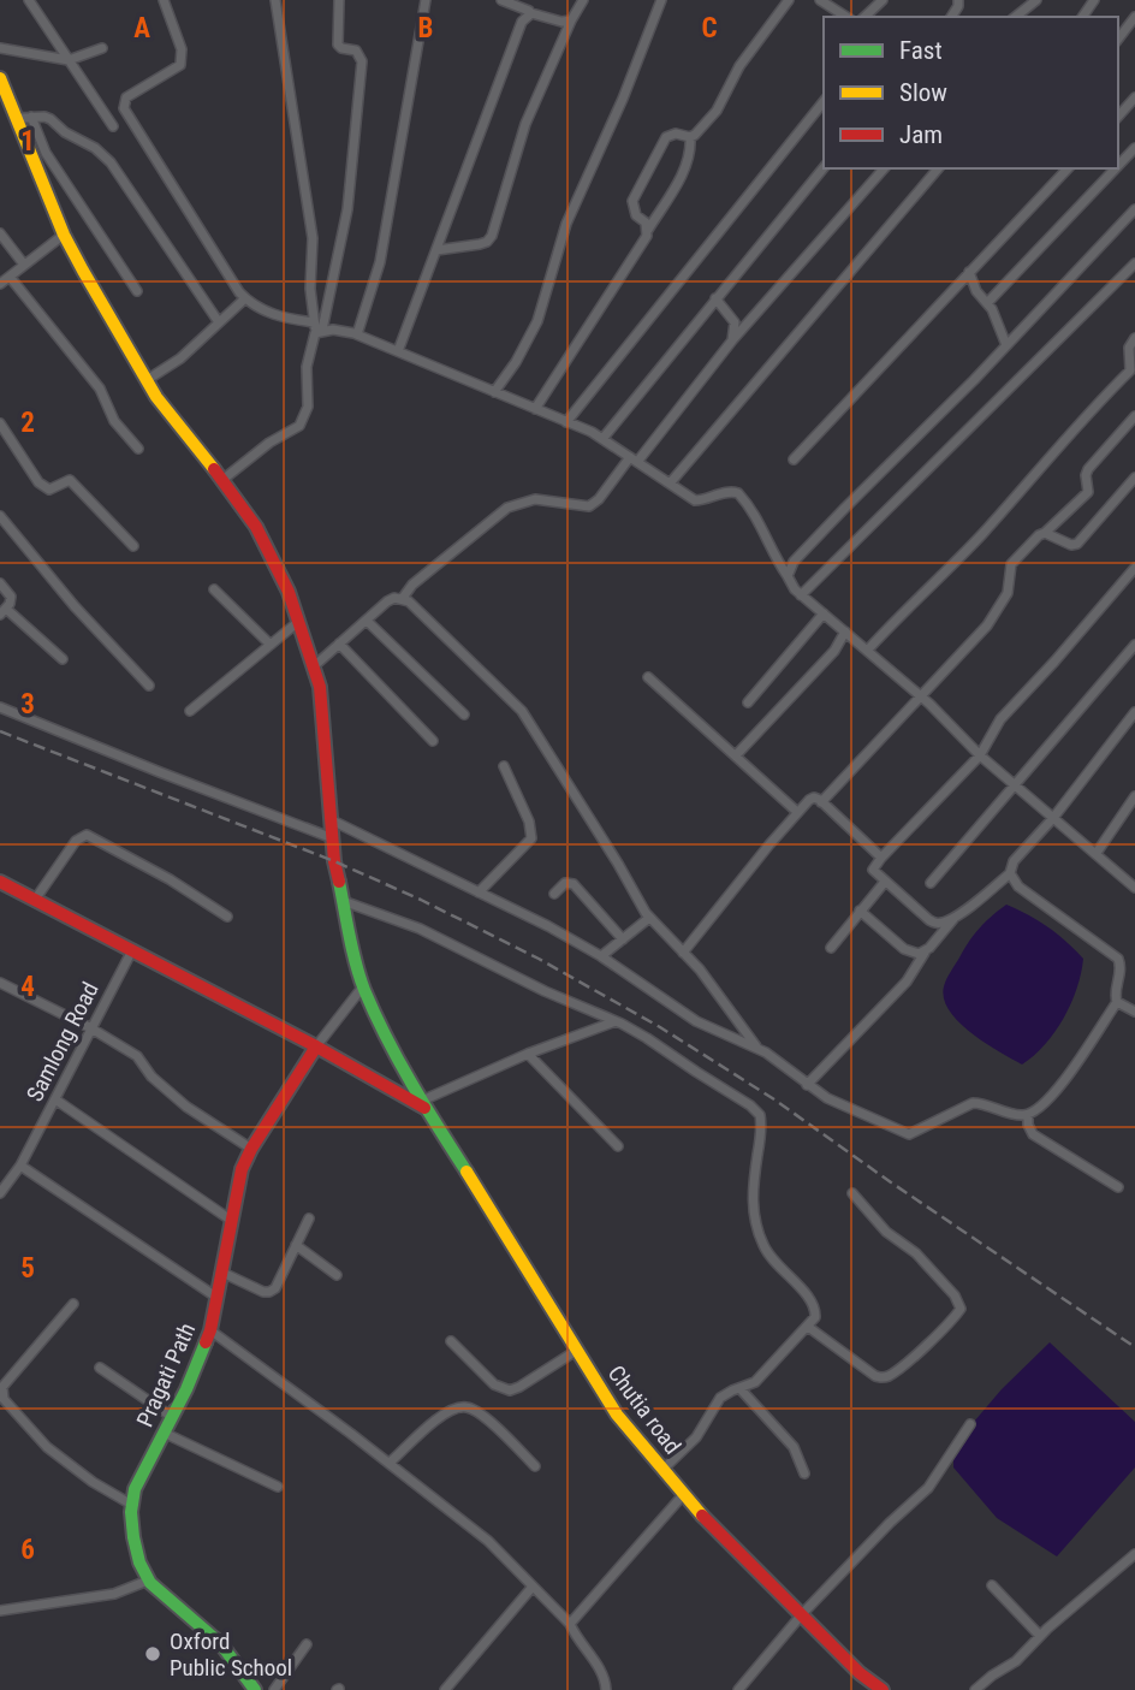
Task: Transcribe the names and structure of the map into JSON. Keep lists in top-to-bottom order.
{
  "streets": {
    "street": ["Samlong Road", "Pragati Path", "Chutia road"]
  },
  "places": ["Oxford Public School"],
  "legend": ["Fast", "Slow", "Jam"],
  "grid": {
    "columns": ["A", "B", "C"],
    "rows": [
      "1",
      "2",
      "3",
      "4",
      "5",
      "6"
    ]
  }
}
